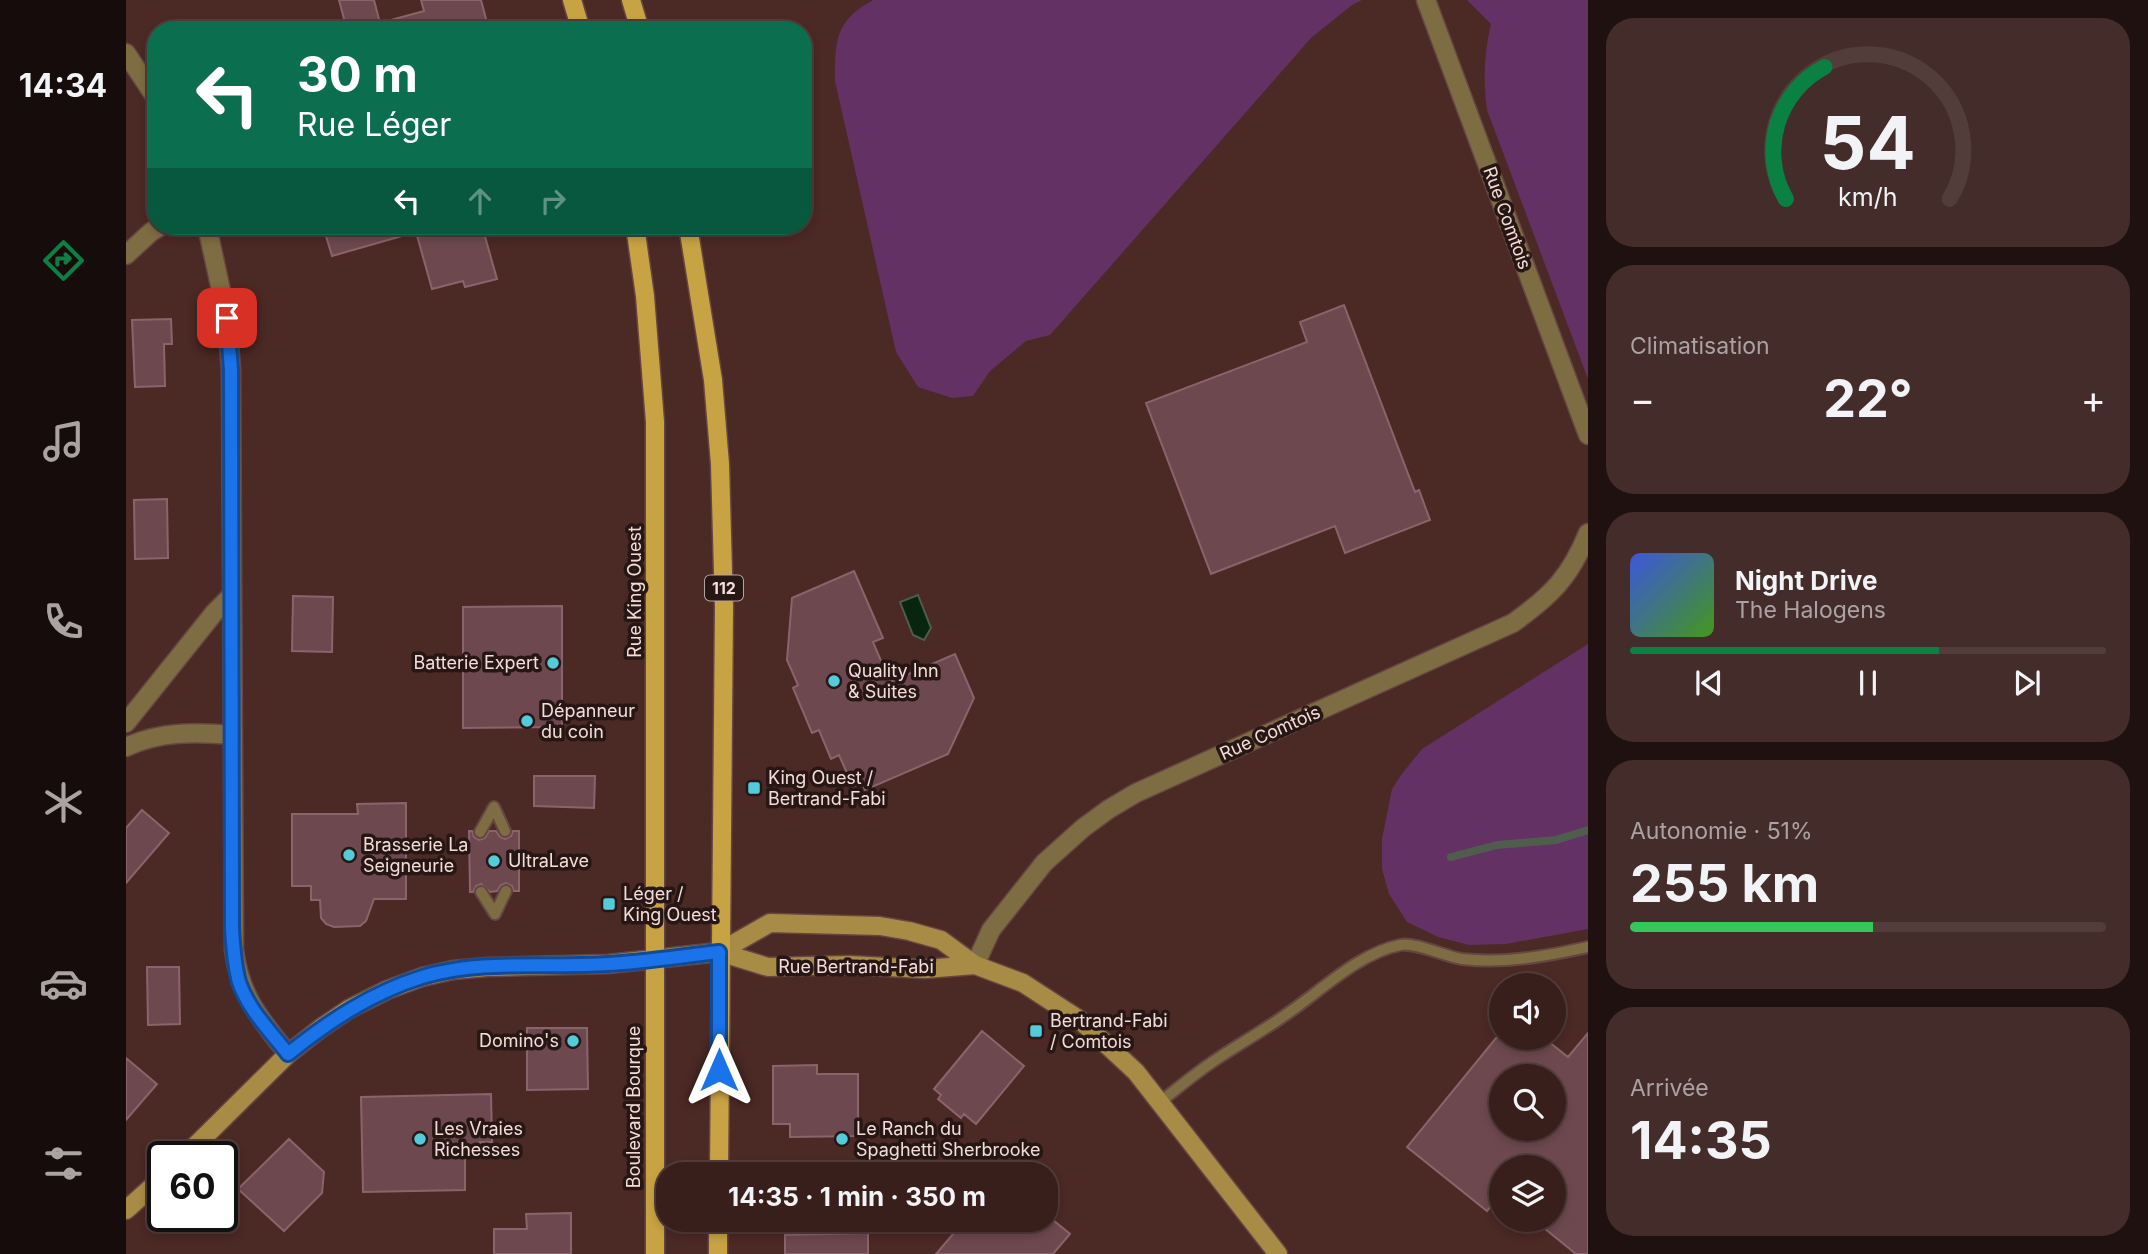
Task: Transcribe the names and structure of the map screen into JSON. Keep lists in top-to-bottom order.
{
  "streets": {
    "main road": ["112", "Rue King Ouest", "Boulevard Bourque"],
    "street": ["Rue Comtois", "Rue Bertrand-Fabi"]
  },
  "crossings": [
    ["Rue Comtois", "Rue Bertrand-Fabi"],
    ["112", "Rue Bertrand-Fabi"],
    ["Rue King Ouest", "Boulevard Bourque"]
  ],
  "places": {
    "other": [
      "Batterie Expert",
      "Quality Inn & Suites",
      "Dépanneur du coin",
      "Brasserie La Seigneurie",
      "UltraLave",
      "Domino's",
      "Les Vraies Richesses",
      "Le Ranch du Spaghetti Sherbrooke"
    ],
    "transit": ["King Ouest / Bertrand-Fabi", "Léger / King Ouest", "Bertrand-Fabi / Comtois"]
  },
  "page": {
    "tabs": "14:34",
    "turn": ["30 m", "Rue Léger"],
    "tile": [
      "Climatisation",
      ["Autonomie · 51%", "255 km"],
      ["Arrivée", "14:35"]
    ],
    "heat": ["−", "22°", "+"],
    "song": ["Night Drive", "The Halogens"],
    "limit": "60",
    "trip": "14:35 · 1 min · 350 m",
    "gauge": ["54", "km/h"]
  }
}
